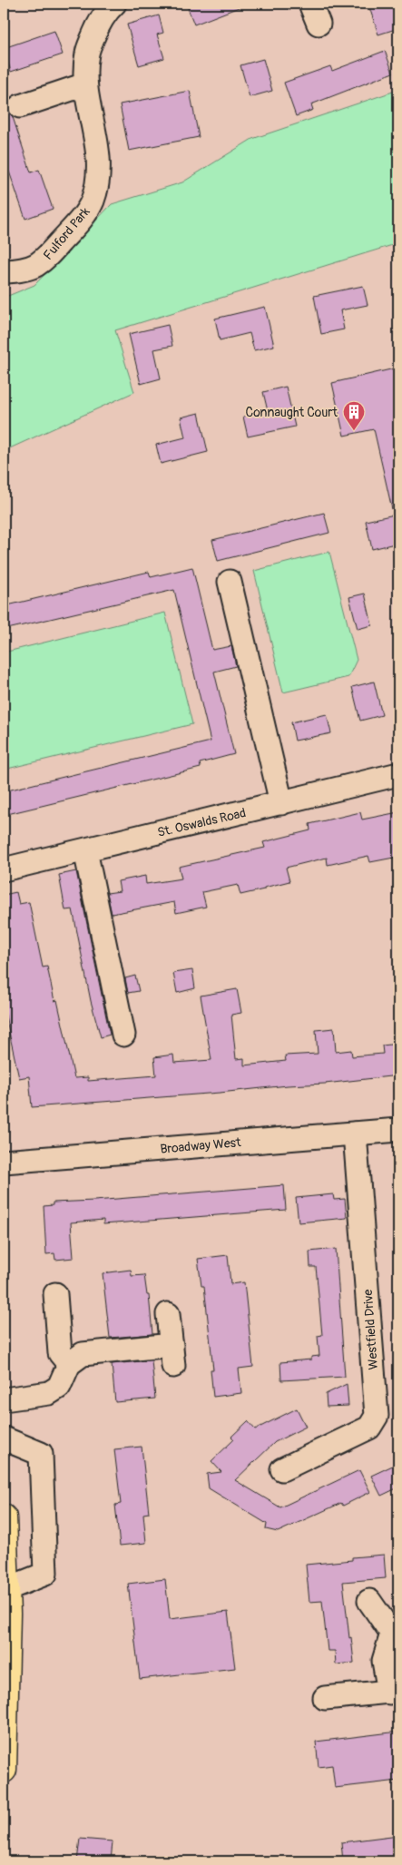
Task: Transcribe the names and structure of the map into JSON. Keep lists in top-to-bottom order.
{
  "streets": {
    "street": [
      "Fulford Park",
      "St. Oswalds Road",
      "Broadway West",
      "Westfield Drive"
    ]
  },
  "crossings": [
    ["Broadway West", "Westfield Drive"]
  ],
  "places": {
    "building": ["Connaught Court"]
  }
}
